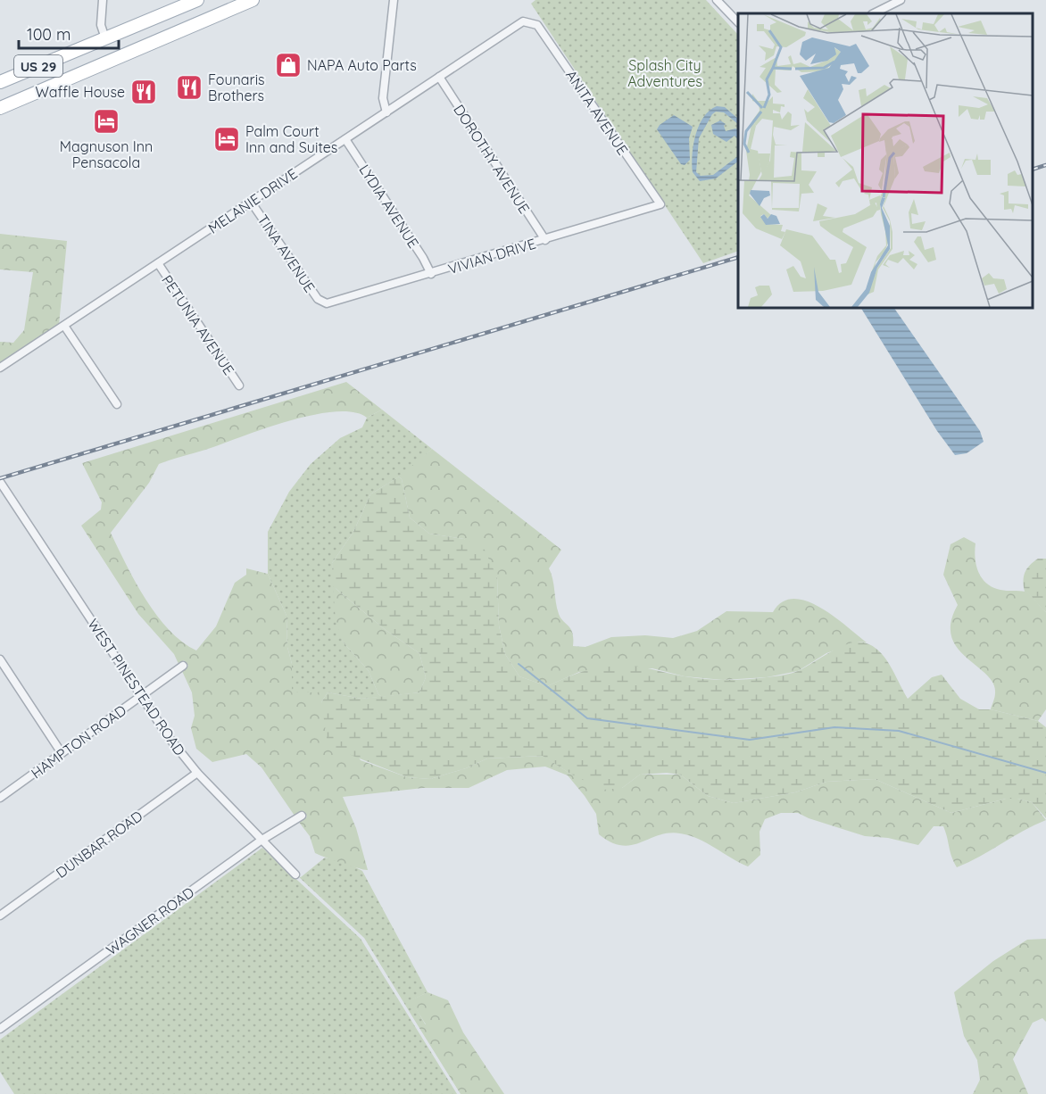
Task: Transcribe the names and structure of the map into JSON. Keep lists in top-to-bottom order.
{
  "streets": {
    "main road": ["US 29"],
    "street": [
      "ANITA AVENUE",
      "DOROTHY AVENUE",
      "MELANIE DRIVE",
      "LYDIA AVENUE",
      "TINA AVENUE",
      "VIVIAN DRIVE",
      "PETUNIA AVENUE",
      "WEST PINESTEAD ROAD",
      "HAMPTON ROAD",
      "DUNBAR ROAD",
      "WAGNER ROAD"
    ]
  },
  "crossings": [
    ["ANITA AVENUE", "MELANIE DRIVE"],
    ["ANITA AVENUE", "VIVIAN DRIVE"],
    ["DOROTHY AVENUE", "MELANIE DRIVE"],
    ["DOROTHY AVENUE", "VIVIAN DRIVE"],
    ["MELANIE DRIVE", "LYDIA AVENUE"],
    ["MELANIE DRIVE", "TINA AVENUE"],
    ["MELANIE DRIVE", "PETUNIA AVENUE"],
    ["LYDIA AVENUE", "VIVIAN DRIVE"],
    ["TINA AVENUE", "VIVIAN DRIVE"],
    ["WEST PINESTEAD ROAD", "HAMPTON ROAD"],
    ["WEST PINESTEAD ROAD", "DUNBAR ROAD"],
    ["WEST PINESTEAD ROAD", "WAGNER ROAD"]
  ],
  "parks": ["Splash City Adventures"],
  "places": {
    "shop": ["NAPA Auto Parts"],
    "restaurant": ["Founaris Brothers", "Waffle House"],
    "hotel": ["Magnuson Inn Pensacola", "Palm Court Inn and Suites"]
  },
  "scale_bar": "100 m"
}
